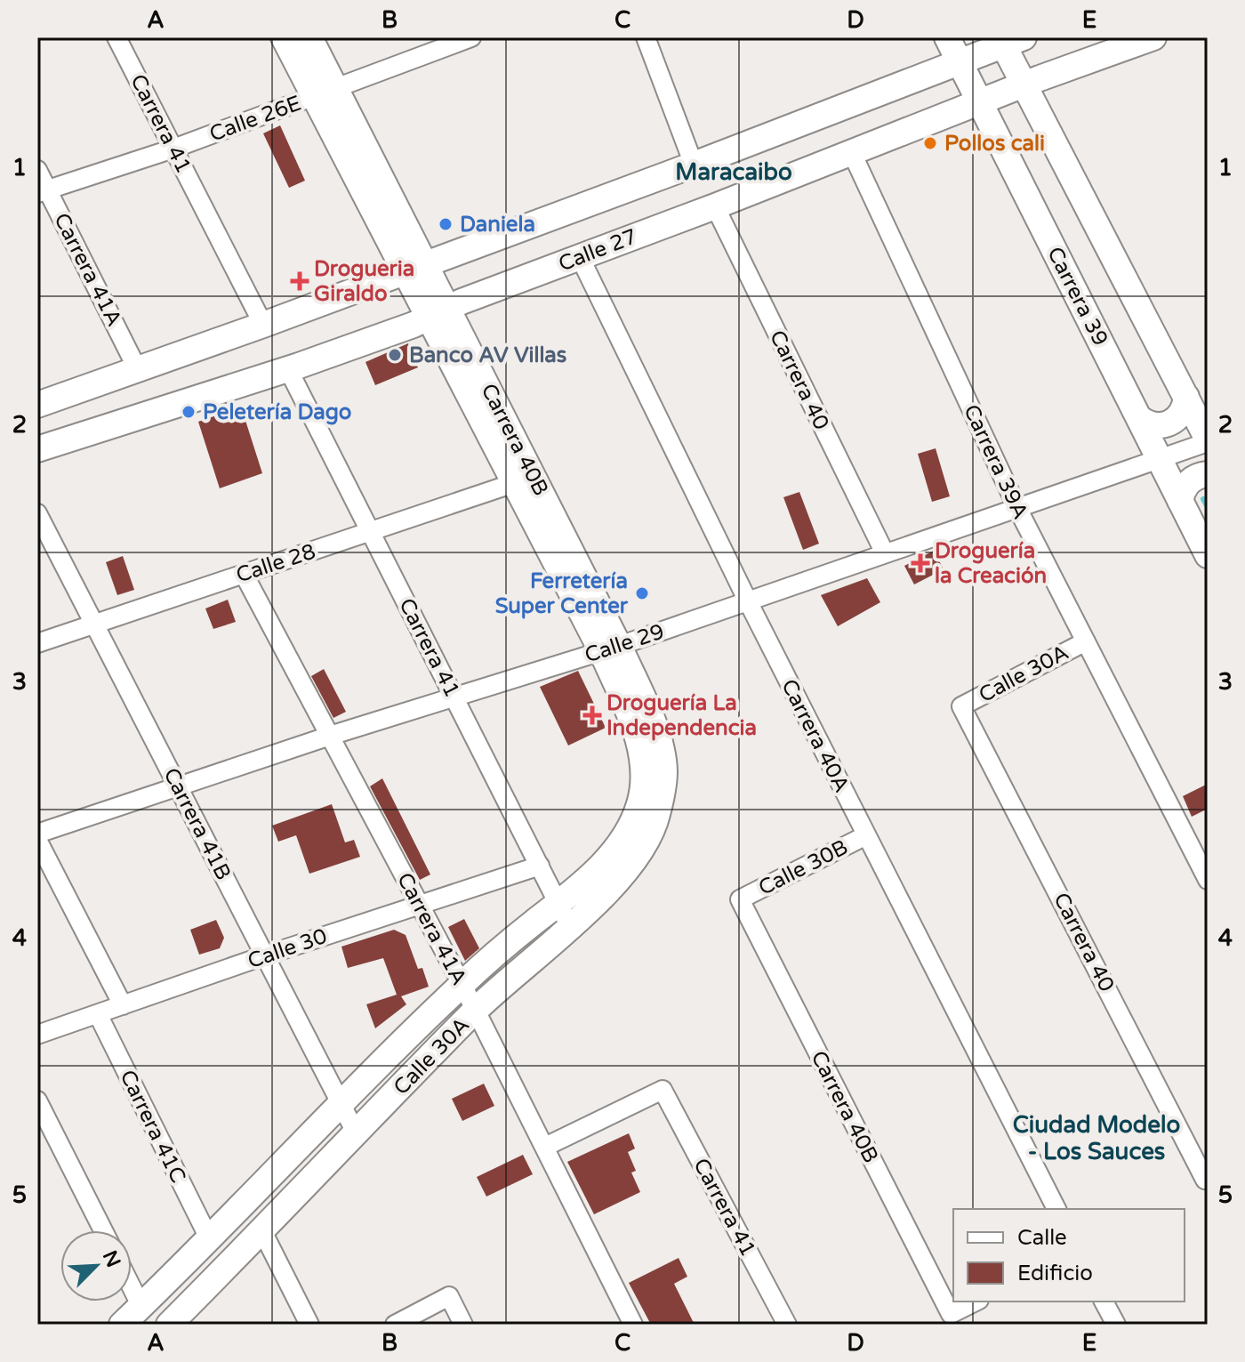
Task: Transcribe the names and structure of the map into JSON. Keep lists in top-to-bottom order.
{
  "streets": {
    "main road": [
      "Calle 27",
      "Carrera 39",
      "Carrera 40B",
      "Calle 30A"
    ],
    "street": [
      "Calle 26E",
      "Carrera 41",
      "Carrera 41A",
      "Carrera 40",
      "Carrera 39A",
      "Calle 28",
      "Calle 29",
      "Carrera 40A",
      "Carrera 41B",
      "Calle 30B",
      "Calle 30",
      "Carrera 41C"
    ]
  },
  "crossings": [
    ["Calle 26E", "Carrera 41"],
    ["Calle 26E", "Carrera 41A"],
    ["Calle 26E", "Carrera 40B"],
    ["Carrera 41", "Calle 27"],
    ["Carrera 41", "Carrera 41A"],
    ["Carrera 41", "Calle 28"],
    ["Carrera 41", "Calle 29"],
    ["Carrera 41", "Calle 30A"],
    ["Carrera 41", "Calle 30"],
    ["Calle 27", "Carrera 39"],
    ["Calle 27", "Carrera 40"],
    ["Calle 27", "Carrera 40B"],
    ["Calle 27", "Carrera 39A"],
    ["Calle 27", "Carrera 40A"],
    ["Carrera 41A", "Calle 28"],
    ["Carrera 41A", "Calle 29"],
    ["Carrera 41A", "Calle 30A"],
    ["Carrera 41A", "Calle 30"],
    ["Carrera 39", "Calle 29"],
    ["Carrera 40", "Calle 29"],
    ["Carrera 40", "Calle 30A"],
    ["Carrera 40B", "Calle 28"],
    ["Carrera 40B", "Calle 29"],
    ["Carrera 40B", "Calle 30A"],
    ["Carrera 40B", "Calle 30B"],
    ["Carrera 39A", "Calle 29"],
    ["Carrera 39A", "Calle 30A"],
    ["Calle 28", "Carrera 41B"],
    ["Calle 29", "Carrera 40A"],
    ["Calle 29", "Carrera 41B"],
    ["Calle 30A", "Carrera 41B"],
    ["Calle 30A", "Carrera 41C"],
    ["Carrera 40A", "Calle 30B"],
    ["Carrera 41B", "Calle 30"],
    ["Calle 30", "Carrera 41C"]
  ],
  "districts": ["Maracaibo", "Ciudad Modelo - Los Sauces"],
  "places": {
    "other": [
      "Pollos cali",
      "Daniela",
      "Banco AV Villas",
      "Peletería Dago",
      "Ferretería Super Center"
    ],
    "health": ["Drogueria Giraldo", "Droguería la Creación", "Droguería La Independencia"]
  },
  "legend": ["Calle", "Edificio"],
  "north": "top right",
  "grid": {
    "columns": [
      "A",
      "B",
      "C",
      "D",
      "E"
    ],
    "rows": [
      "1",
      "2",
      "3",
      "4",
      "5"
    ]
  }
}
